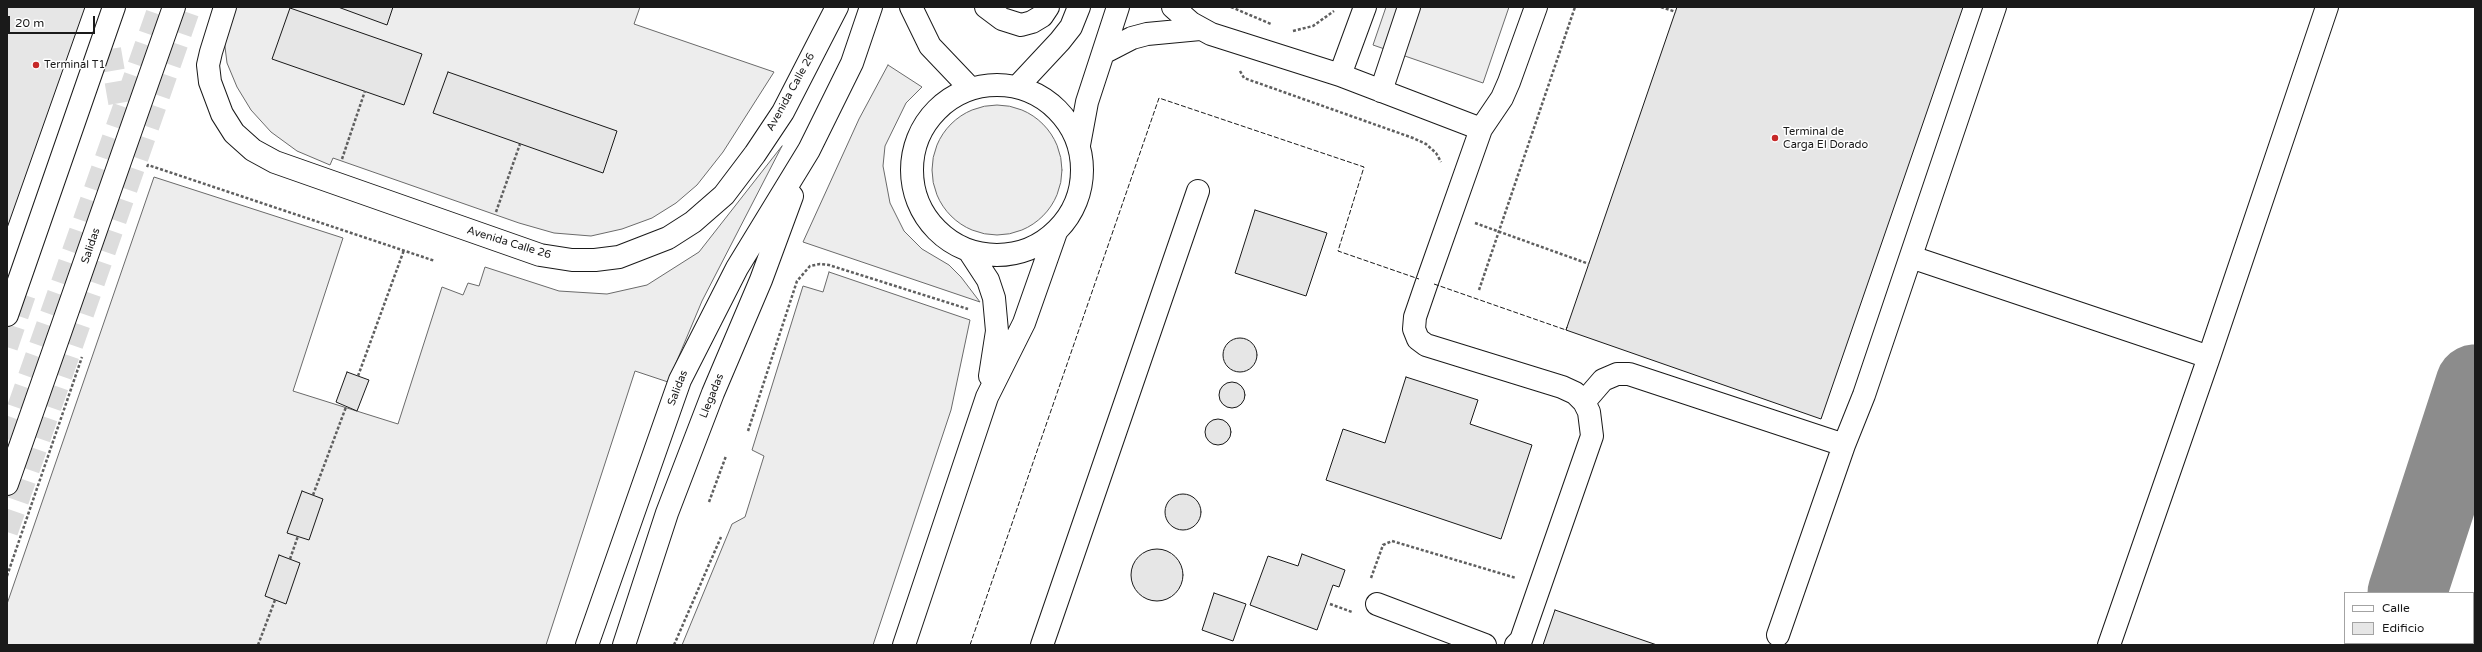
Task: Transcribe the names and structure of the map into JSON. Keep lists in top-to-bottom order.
{
  "streets": {
    "street": ["Avenida Calle 26", "Salidas", "Llegadas"]
  },
  "crossings": [
    ["Salidas", "Llegadas"]
  ],
  "places": ["Terminal T1", "Terminal de Carga El Dorado"],
  "legend": ["Calle", "Edificio"],
  "scale_bar": "20 m"
}
